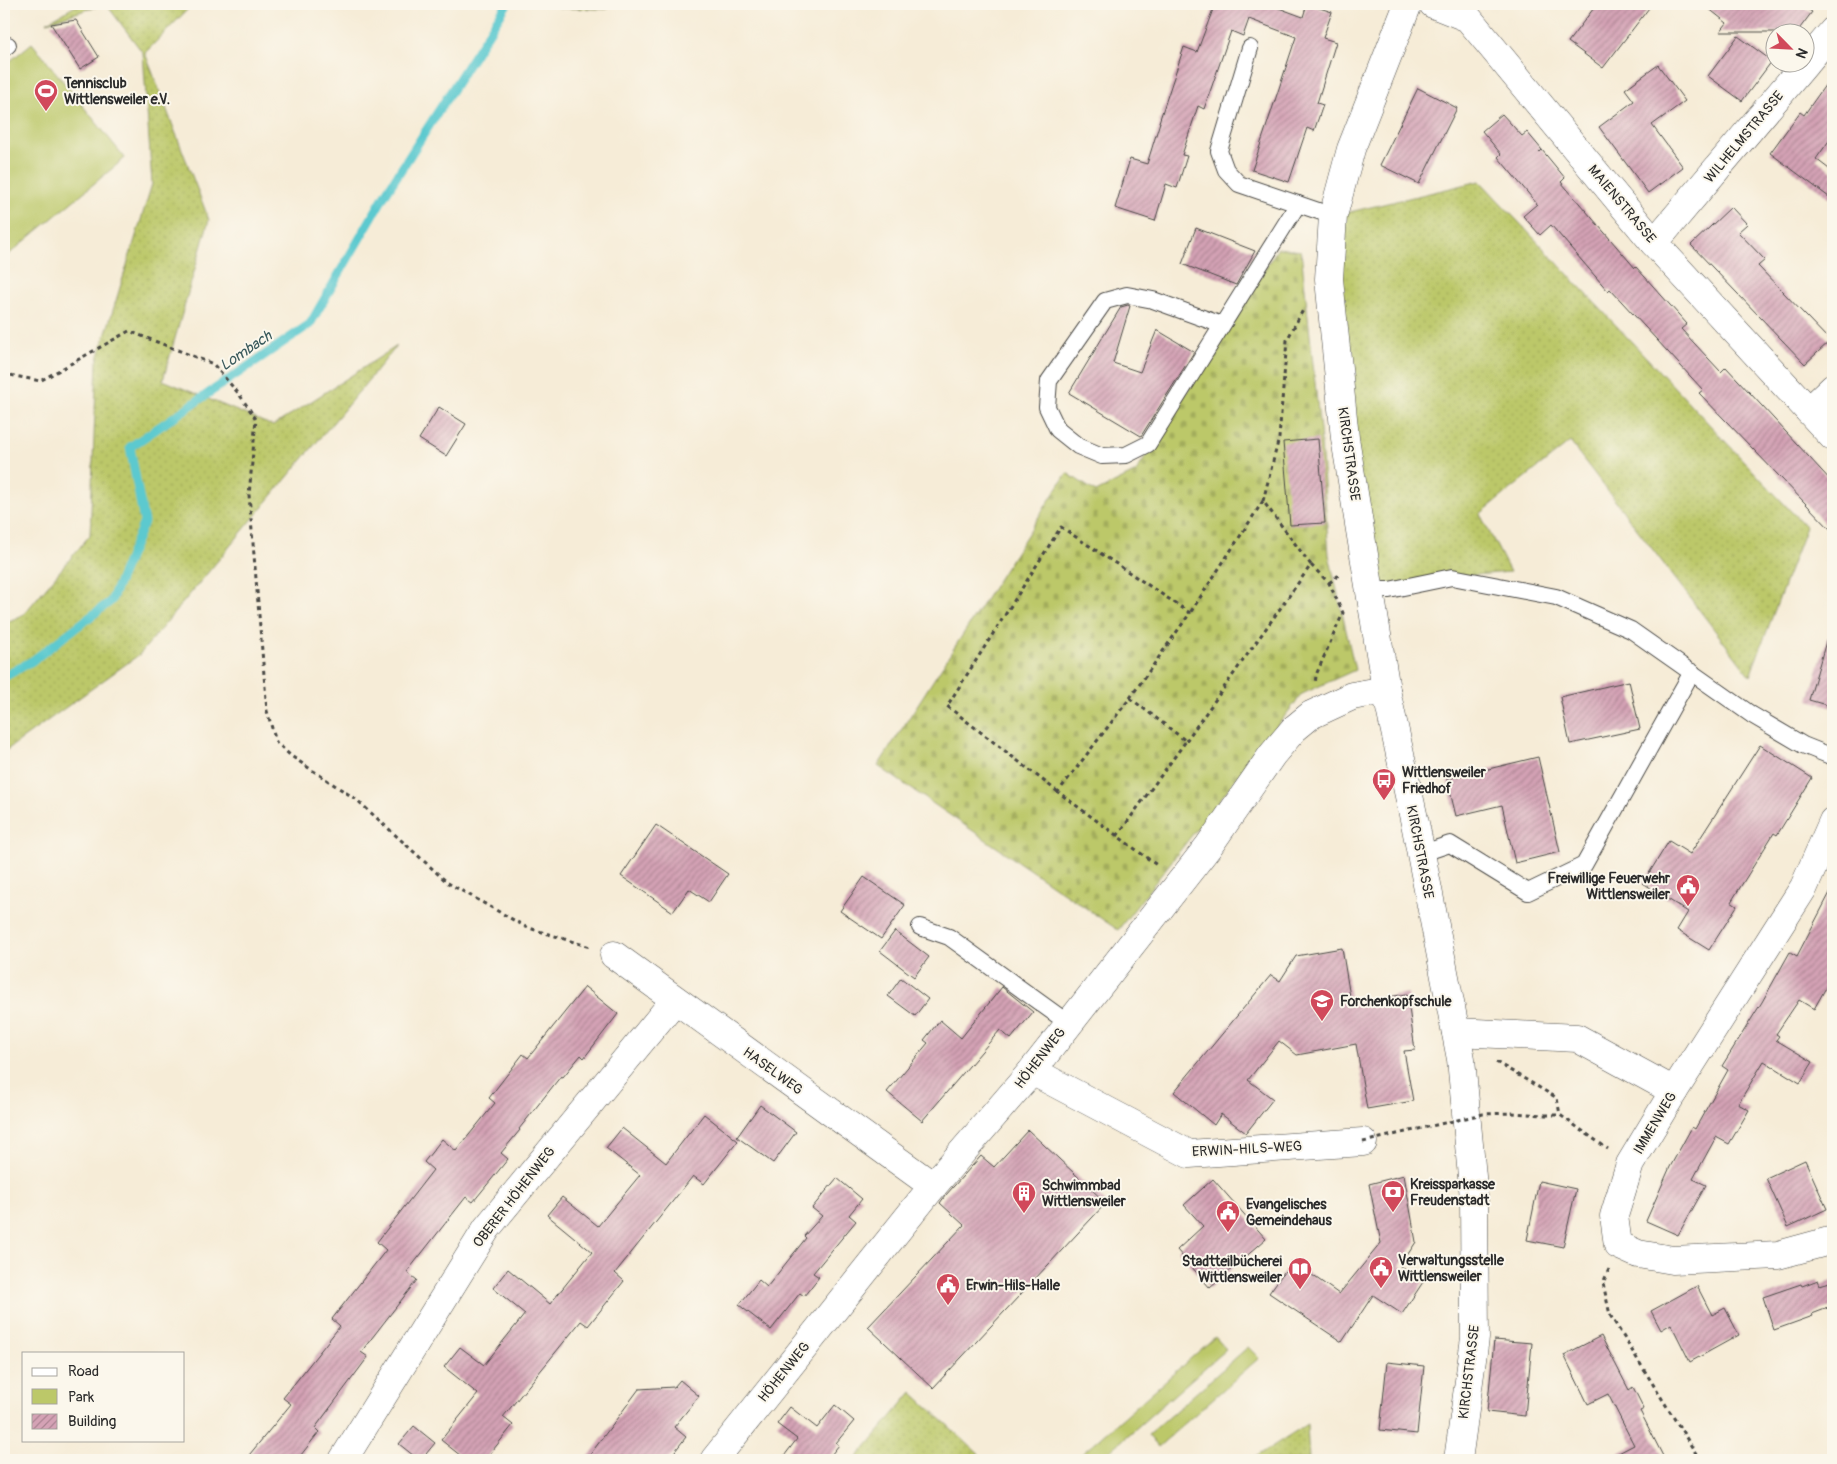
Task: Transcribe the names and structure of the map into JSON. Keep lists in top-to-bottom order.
{
  "streets": {
    "street": [
      "WILHELMSTRASSE",
      "MAIENSTRASSE",
      "KIRCHSTRASSE",
      "HÖHENWEG",
      "HASELWEG",
      "IMMENWEG",
      "ERWIN-HILS-WEG",
      "OBERER HÖHENWEG"
    ]
  },
  "crossings": [
    ["WILHELMSTRASSE", "MAIENSTRASSE"],
    ["KIRCHSTRASSE", "HÖHENWEG"],
    ["HÖHENWEG", "HASELWEG"],
    ["HÖHENWEG", "ERWIN-HILS-WEG"],
    ["HASELWEG", "OBERER HÖHENWEG"]
  ],
  "water": ["Lombach"],
  "places": {
    "sports": ["Tennisclub Wittlensweiler e.V."],
    "bus stop": ["Wittlensweiler Friedhof"],
    "public building": [
      "Freiwillige Feuerwehr Wittlensweiler",
      "Evangelisches Gemeindehaus",
      "Verwaltungsstelle Wittlensweiler",
      "Erwin-Hils-Halle"
    ],
    "school or university": ["Forchenkopfschule"],
    "bank": ["Kreissparkasse Freudenstadt"],
    "building": ["Schwimmbad Wittlensweiler"],
    "library": ["Stadtteilbücherei Wittlensweiler"]
  },
  "legend": ["Road", "Park", "Building"],
  "north": "bottom right"
}
